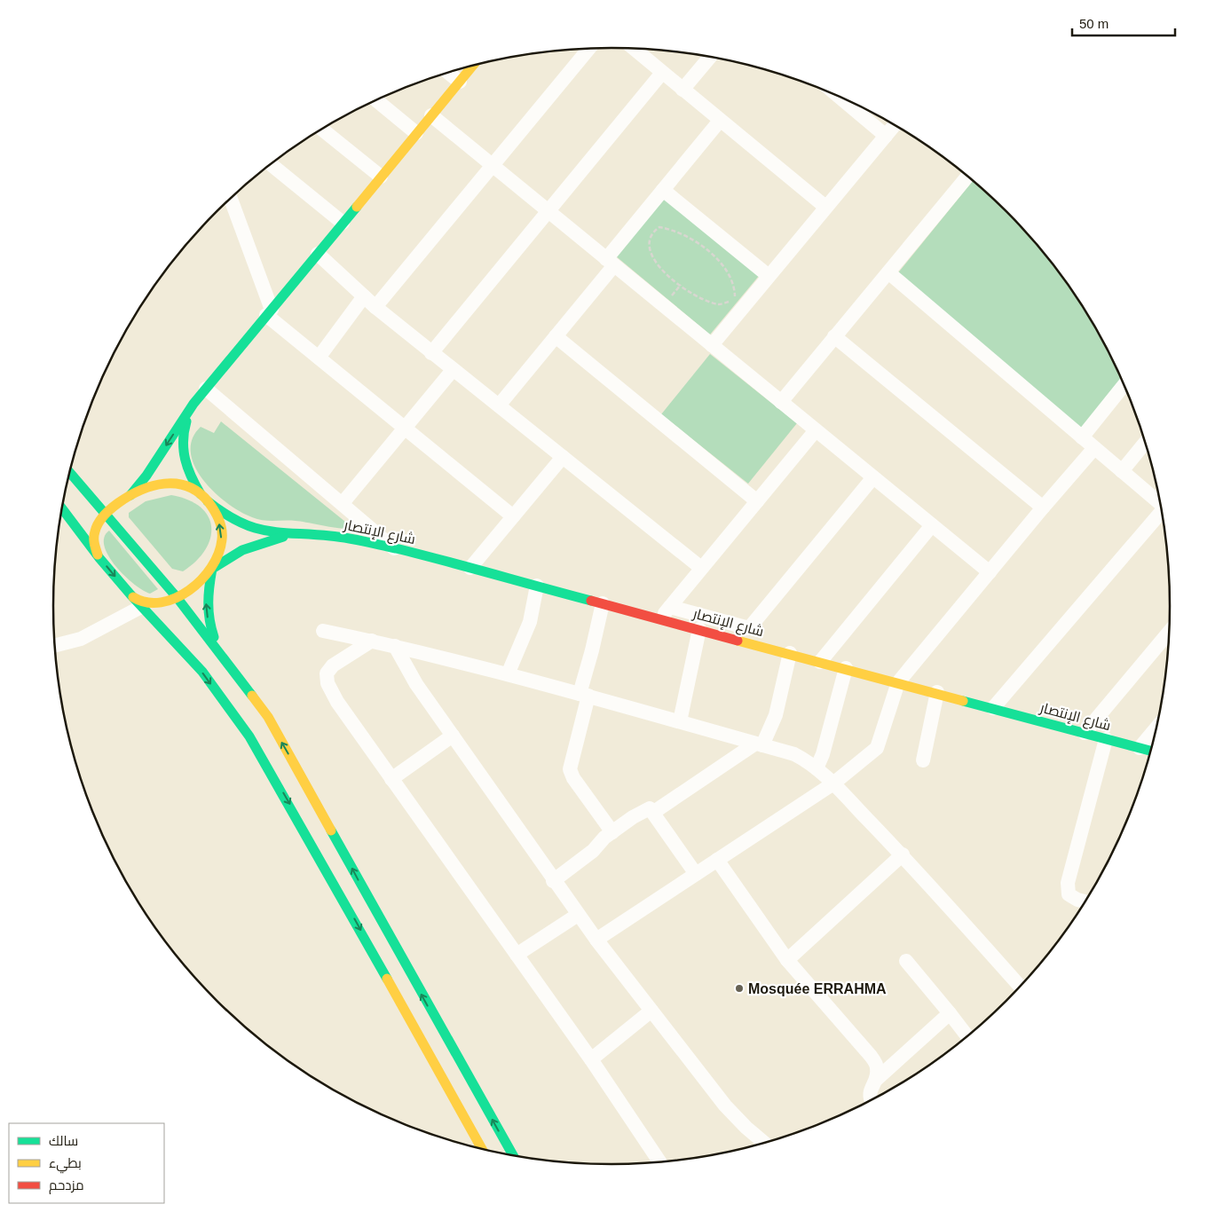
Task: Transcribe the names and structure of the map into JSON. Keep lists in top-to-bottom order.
{
  "streets": {
    "main road": ["شارع الإنتصار"]
  },
  "places": ["Mosquée ERRAHMA"],
  "legend": ["سالك", "بطيء", "مزدحم"],
  "scale_bar": "50 m"
}
